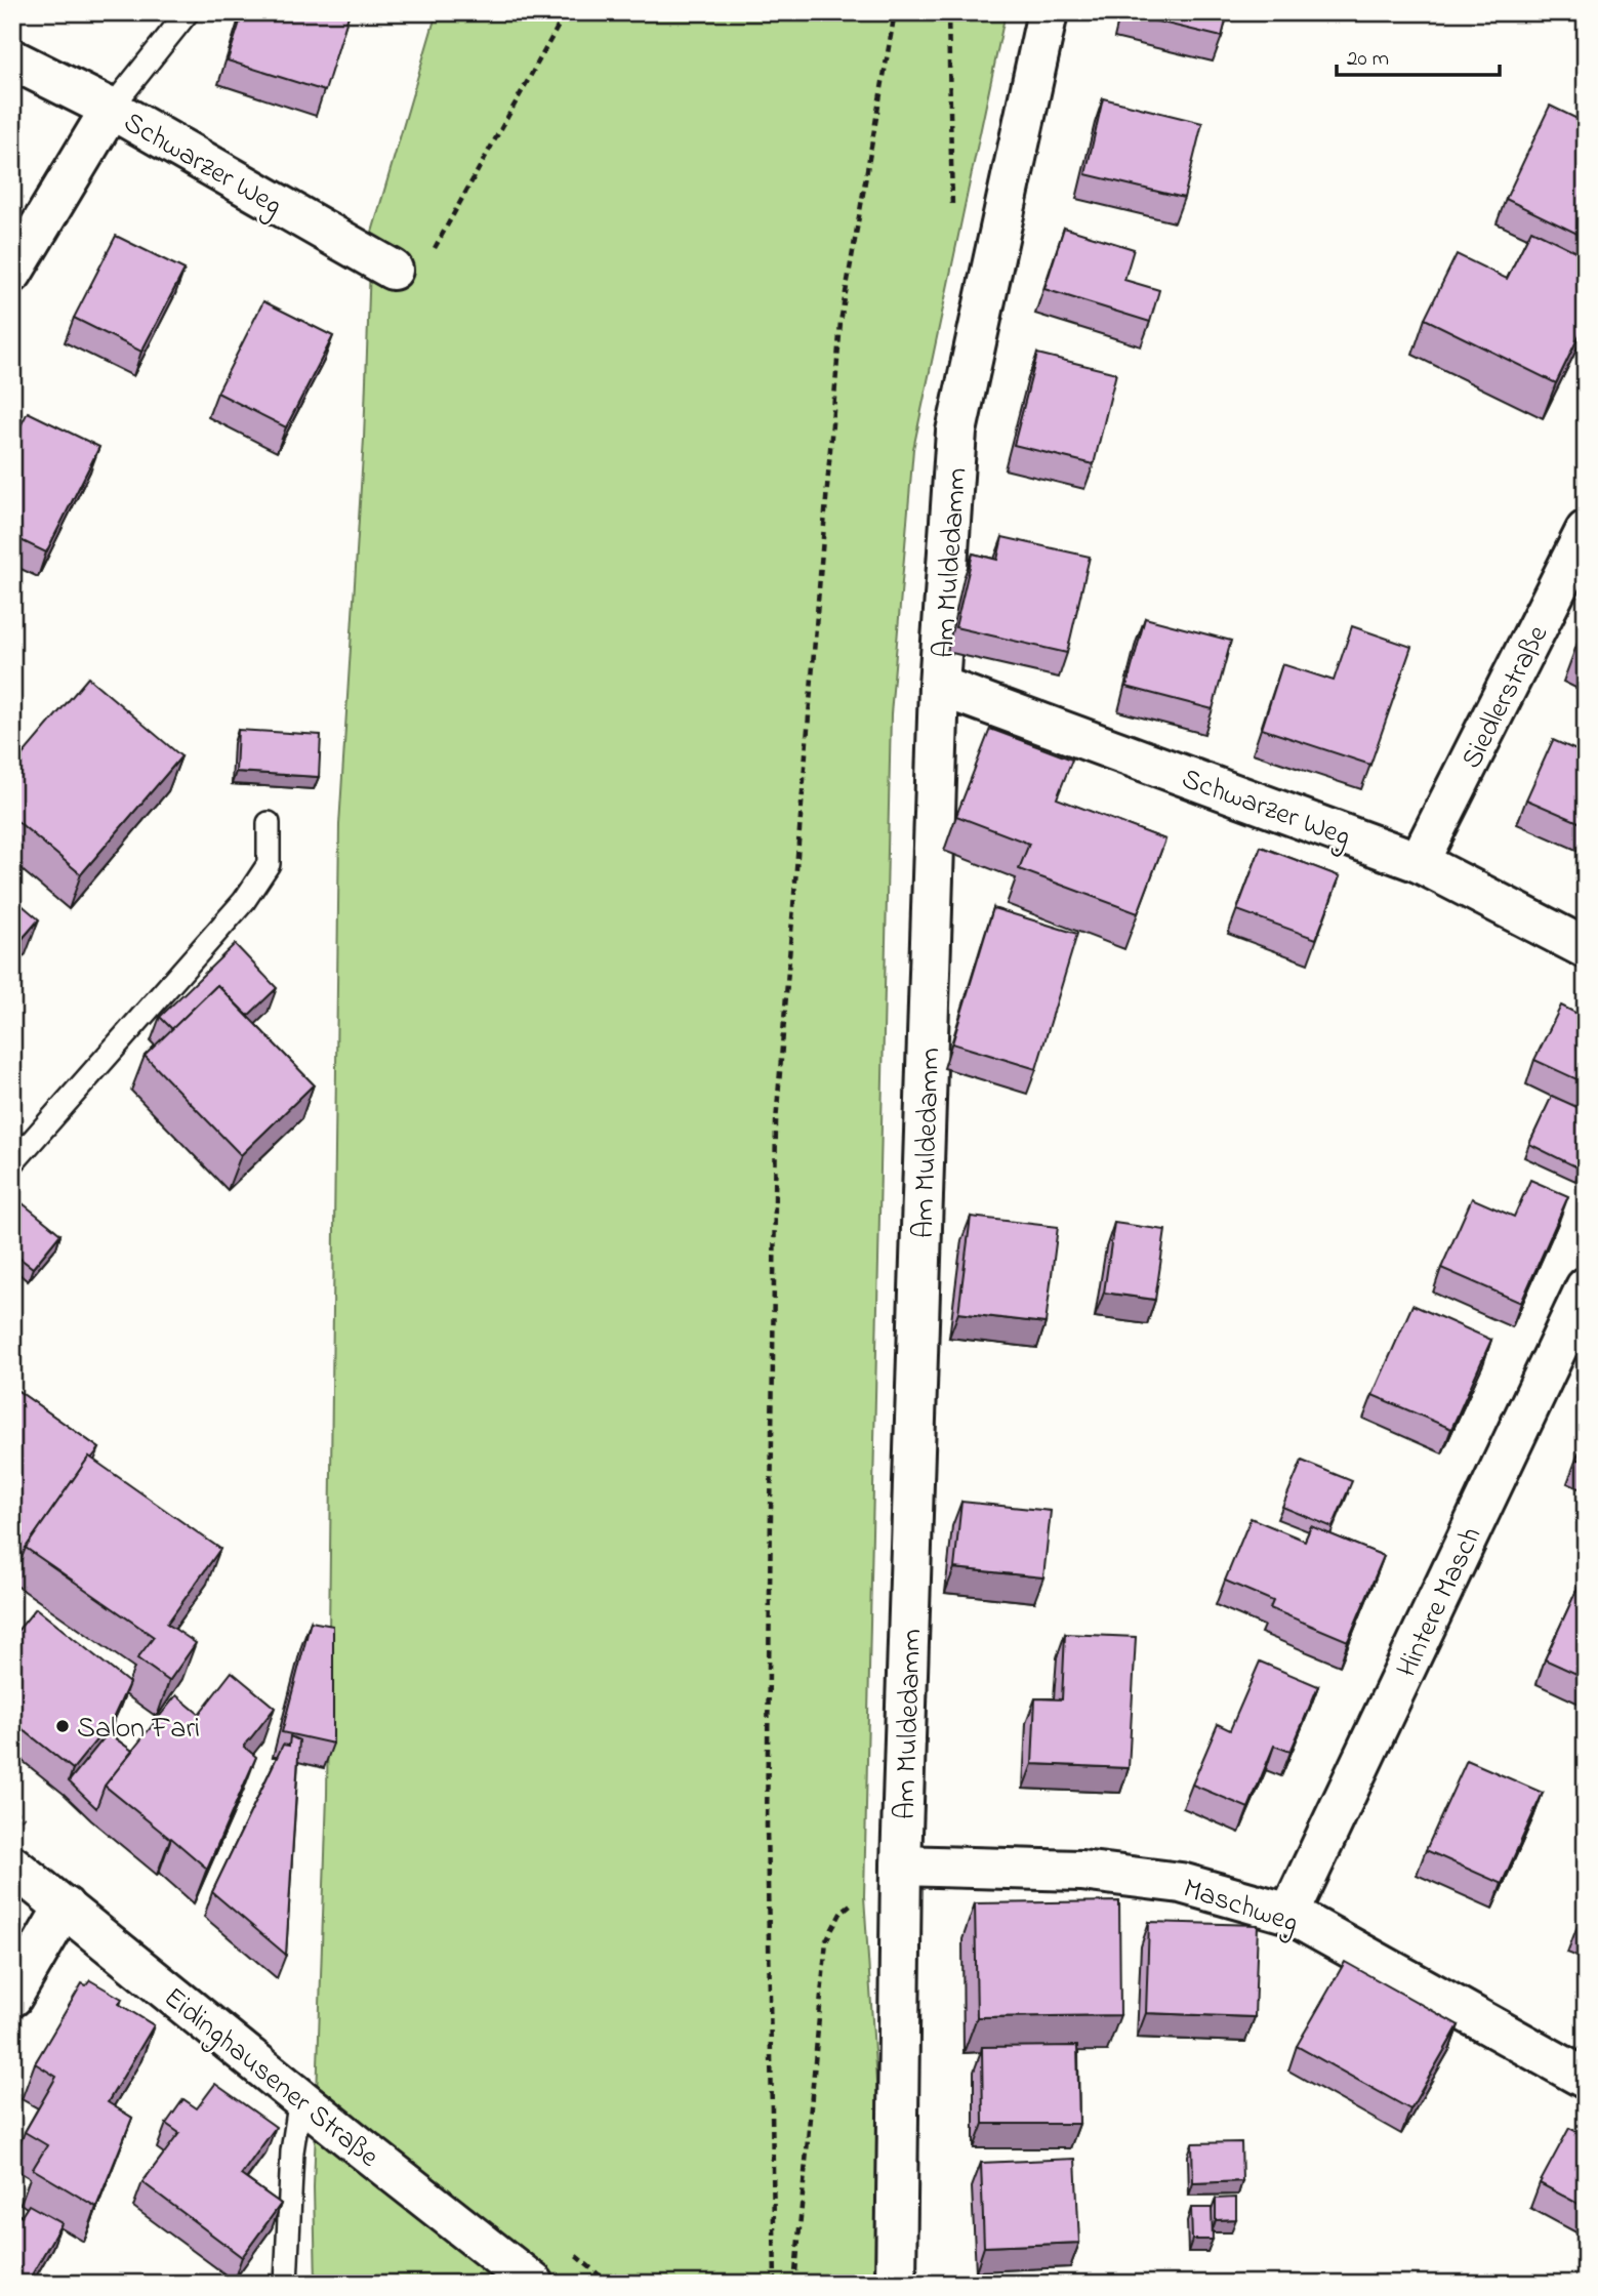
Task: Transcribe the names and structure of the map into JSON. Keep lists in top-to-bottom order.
{
  "streets": {
    "street": [
      "Schwarzer Weg",
      "Am Muldedamm",
      "Siedlerstraße",
      "Hintere Masch",
      "Maschweg",
      "Eidinghausener Straße"
    ]
  },
  "crossings": [
    ["Schwarzer Weg", "Am Muldedamm"],
    ["Schwarzer Weg", "Siedlerstraße"],
    ["Am Muldedamm", "Maschweg"],
    ["Hintere Masch", "Maschweg"]
  ],
  "places": ["Salon Fari"],
  "scale_bar": "20 m"
}
